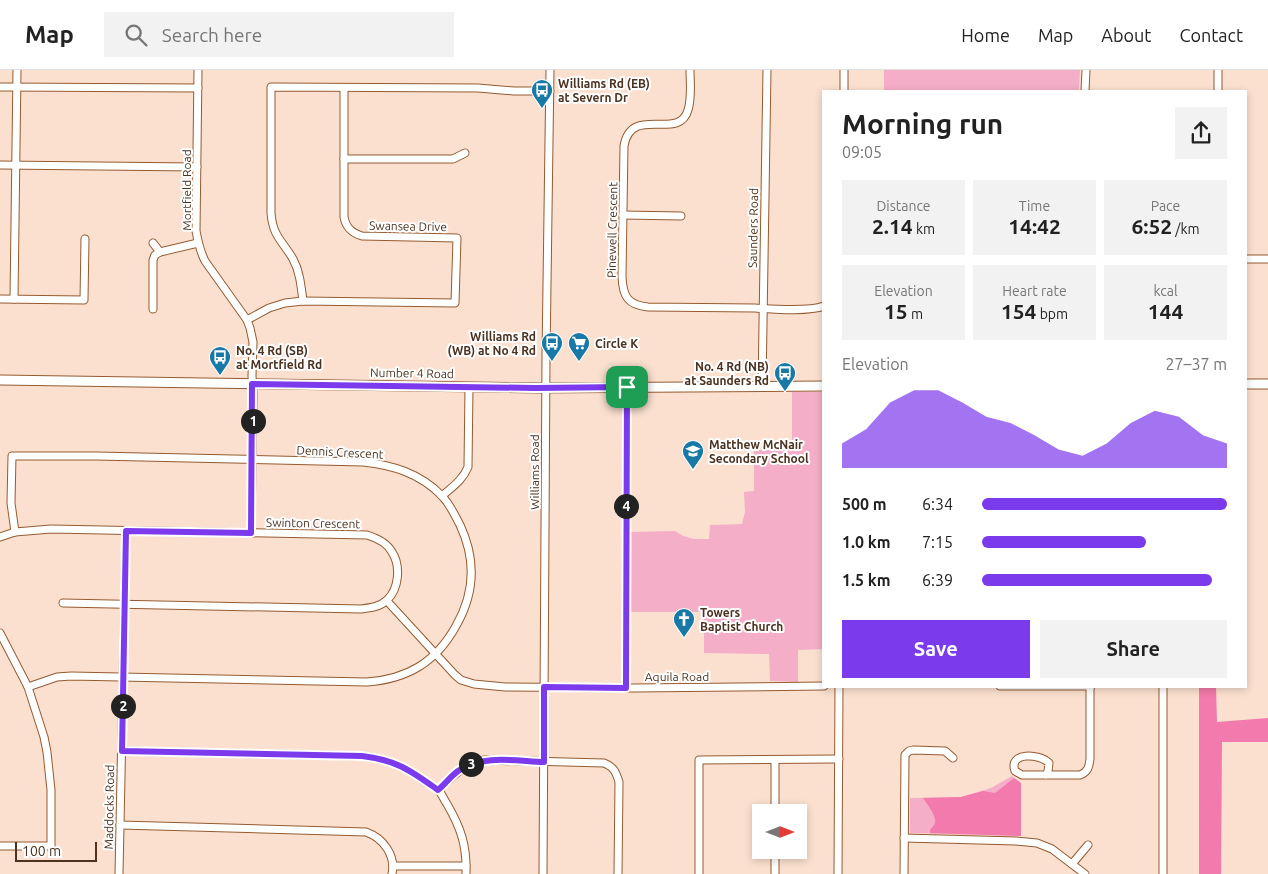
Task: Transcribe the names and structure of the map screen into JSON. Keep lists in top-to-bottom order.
{
  "streets": {
    "main road": ["Number 4 Road"],
    "street": [
      "Mortfield Road",
      "Swansea Drive",
      "Saunders Road",
      "Pinewell Crescent",
      "Dennis Crescent",
      "Williams Road",
      "Swinton Crescent",
      "Aquila Road",
      "Maddocks Road"
    ]
  },
  "crossings": [
    ["Mortfield Road", "Number 4 Road"],
    ["Mortfield Road", "Dennis Crescent"],
    ["Mortfield Road", "Swinton Crescent"],
    ["Saunders Road", "Pinewell Crescent"],
    ["Saunders Road", "Number 4 Road"],
    ["Number 4 Road", "Williams Road"],
    ["Dennis Crescent", "Swinton Crescent"],
    ["Dennis Crescent", "Aquila Road"],
    ["Dennis Crescent", "Maddocks Road"],
    ["Williams Road", "Aquila Road"],
    ["Swinton Crescent", "Aquila Road"],
    ["Swinton Crescent", "Maddocks Road"]
  ],
  "places": {
    "bus stop": [
      "Williams Rd (EB) at Severn Dr",
      "Williams Rd (WB) at No 4 Rd",
      "No. 4 Rd (SB) at Mortfield Rd",
      "No. 4 Rd (NB) at Saunders Rd"
    ],
    "supermarket": ["Circle K"],
    "school or university": ["Matthew McNair Secondary School"],
    "church": ["Towers Baptist Church"]
  },
  "scale_bar": "100 m",
  "north": "right",
  "page": {
    "header": "Map",
    "search": "Search here",
    "nav": [
      "Home",
      "Map",
      "About",
      "Contact"
    ],
    "heading": ["Morning run", "09:05"],
    "stats": [
      ["Distance", "2.14 km"],
      ["Time", "14:42"],
      ["Pace", "6:52 /km"],
      ["Elevation", "15 m"],
      ["Heart rate", "154 bpm"],
      ["kcal", "144"]
    ],
    "chart": ["Elevation", "27–37 m"],
    "pins": [
      "1",
      "4",
      "2",
      "3"
    ],
    "list": [
      {
        "name": "500 m",
        "note": "6:34"
      },
      {
        "name": "1.0 km",
        "note": "7:15"
      },
      {
        "name": "1.5 km",
        "note": "6:39"
      }
    ],
    "buttons": ["Save", "Share"],
    "scale": "100 m"
  }
}
